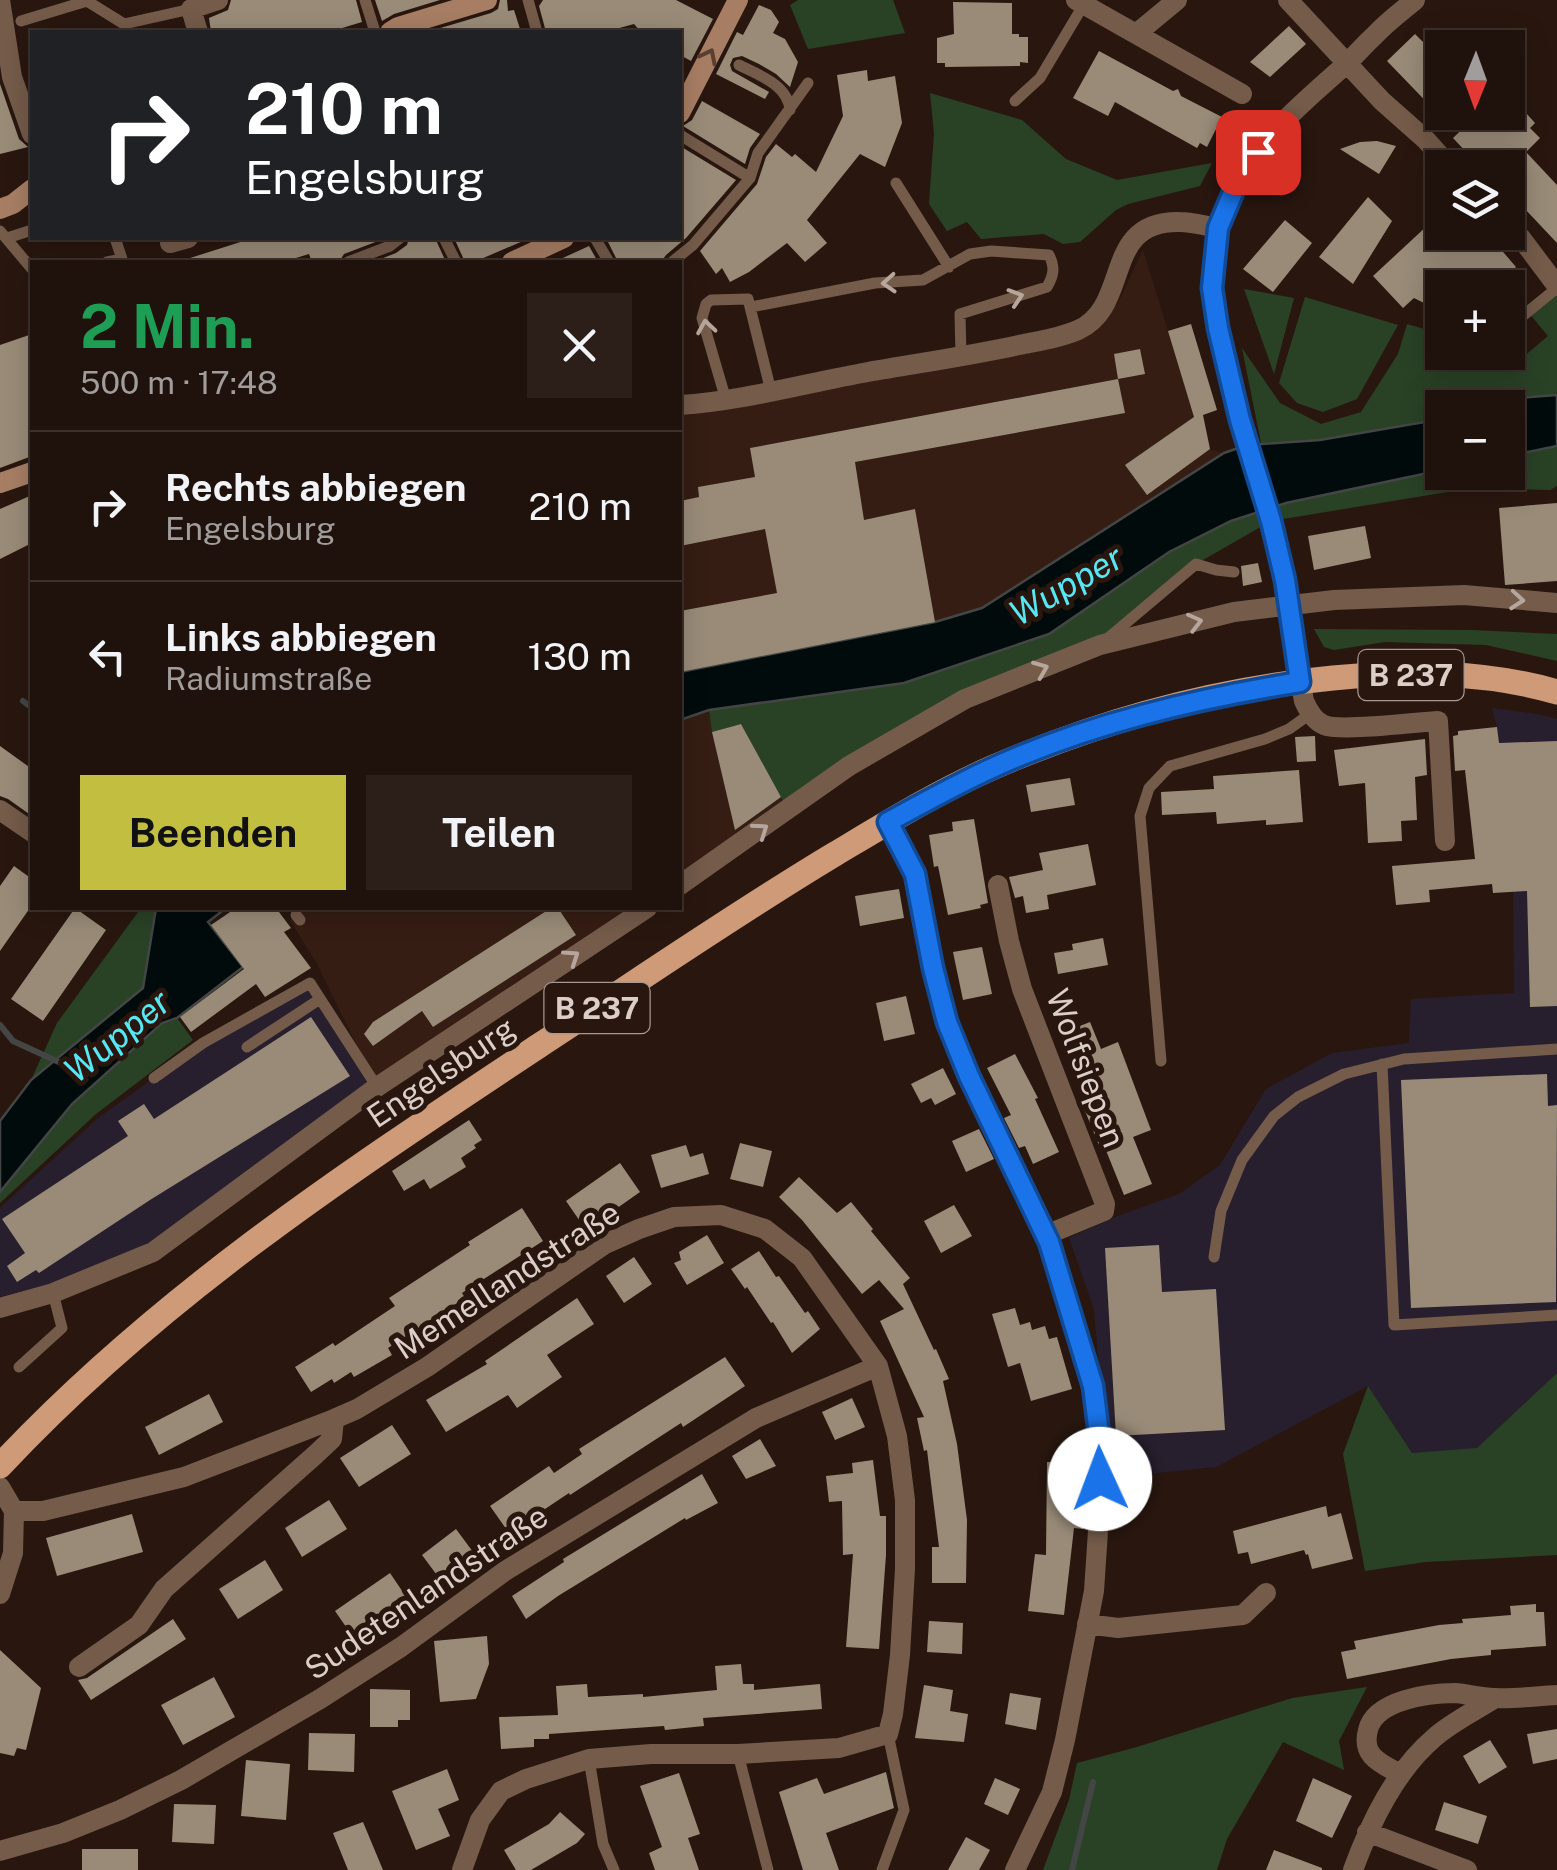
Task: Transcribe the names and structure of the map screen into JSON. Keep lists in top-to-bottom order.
{
  "streets": {
    "main road": ["B 237", "Engelsburg"],
    "street": ["Wolfsiepen", "Memellandstraße", "Sudetenlandstraße"]
  },
  "crossings": [
    ["Memellandstraße", "Sudetenlandstraße"]
  ],
  "water": ["Wupper"],
  "north": "bottom",
  "page": {
    "map_buttons": ["+", "−"],
    "turn": ["210 m", "Engelsburg"],
    "heading": ["2 Min.", "500 m · 17:48"],
    "list": [
      {
        "name": "Rechts abbiegen",
        "note": "Engelsburg",
        "value": "210 m"
      },
      {
        "name": "Links abbiegen",
        "note": "Radiumstraße",
        "value": "130 m"
      }
    ],
    "buttons": ["Beenden", "Teilen"]
  }
}
